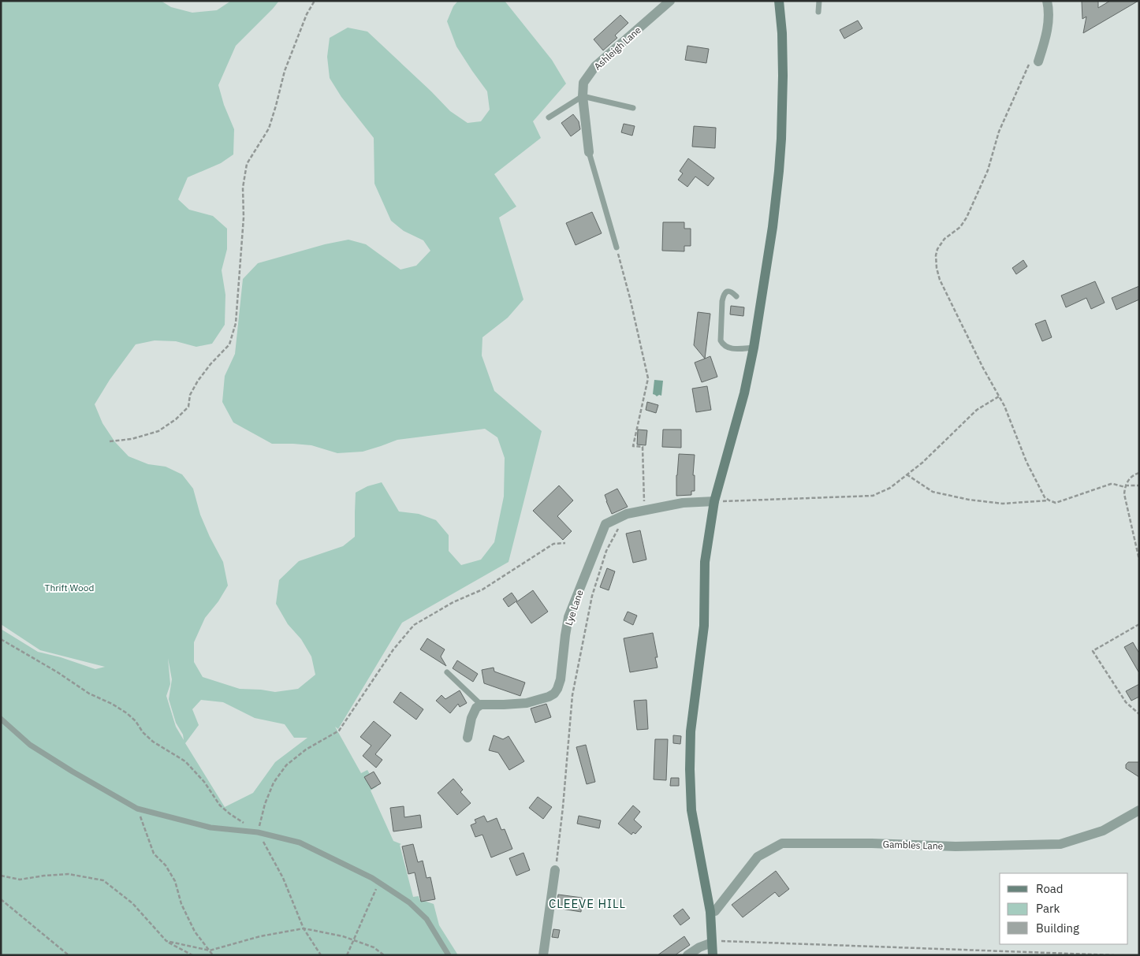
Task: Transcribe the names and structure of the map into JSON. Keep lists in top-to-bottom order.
{
  "streets": {
    "street": ["Ashleigh Lane", "Lye Lane", "Gambles Lane"]
  },
  "districts": ["CLEEVE HILL"],
  "parks": ["Thrift Wood"],
  "legend": ["Road", "Park", "Building"]
}
